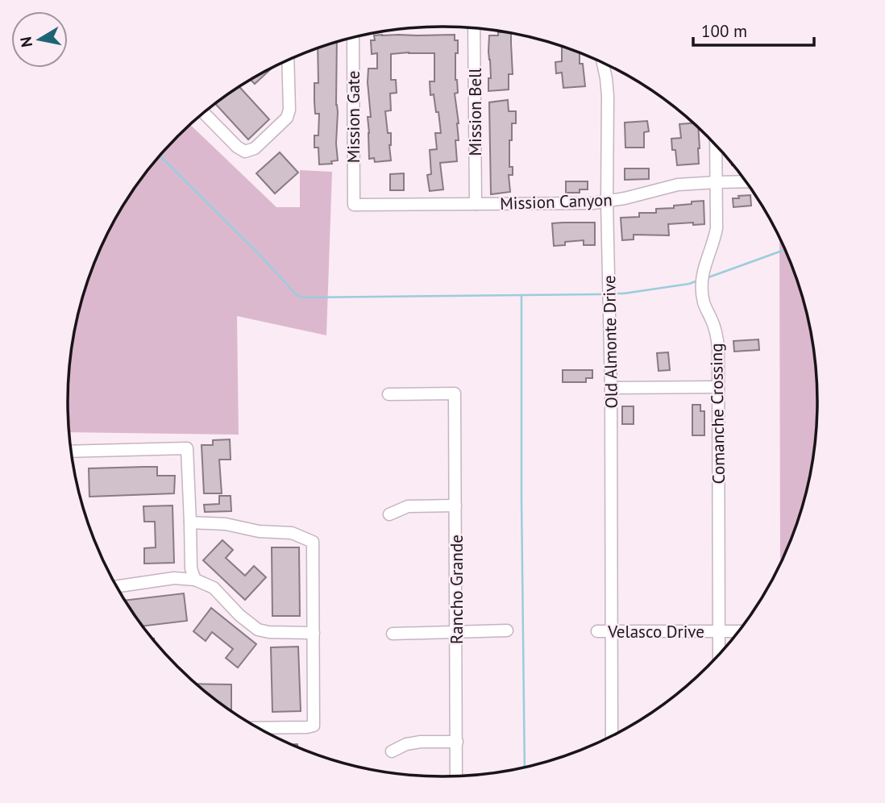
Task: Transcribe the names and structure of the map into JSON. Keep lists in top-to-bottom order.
{
  "streets": {
    "street": [
      "Mission Bell",
      "Mission Gate",
      "Mission Canyon",
      "Old Almonte Drive",
      "Comanche Crossing",
      "Rancho Grande",
      "Velasco Drive"
    ]
  },
  "crossings": [
    ["Mission Bell", "Mission Canyon"],
    ["Mission Gate", "Mission Canyon"],
    ["Mission Canyon", "Old Almonte Drive"],
    ["Mission Canyon", "Comanche Crossing"],
    ["Old Almonte Drive", "Velasco Drive"],
    ["Comanche Crossing", "Velasco Drive"]
  ],
  "scale_bar": "100 m",
  "north": "left"
}
